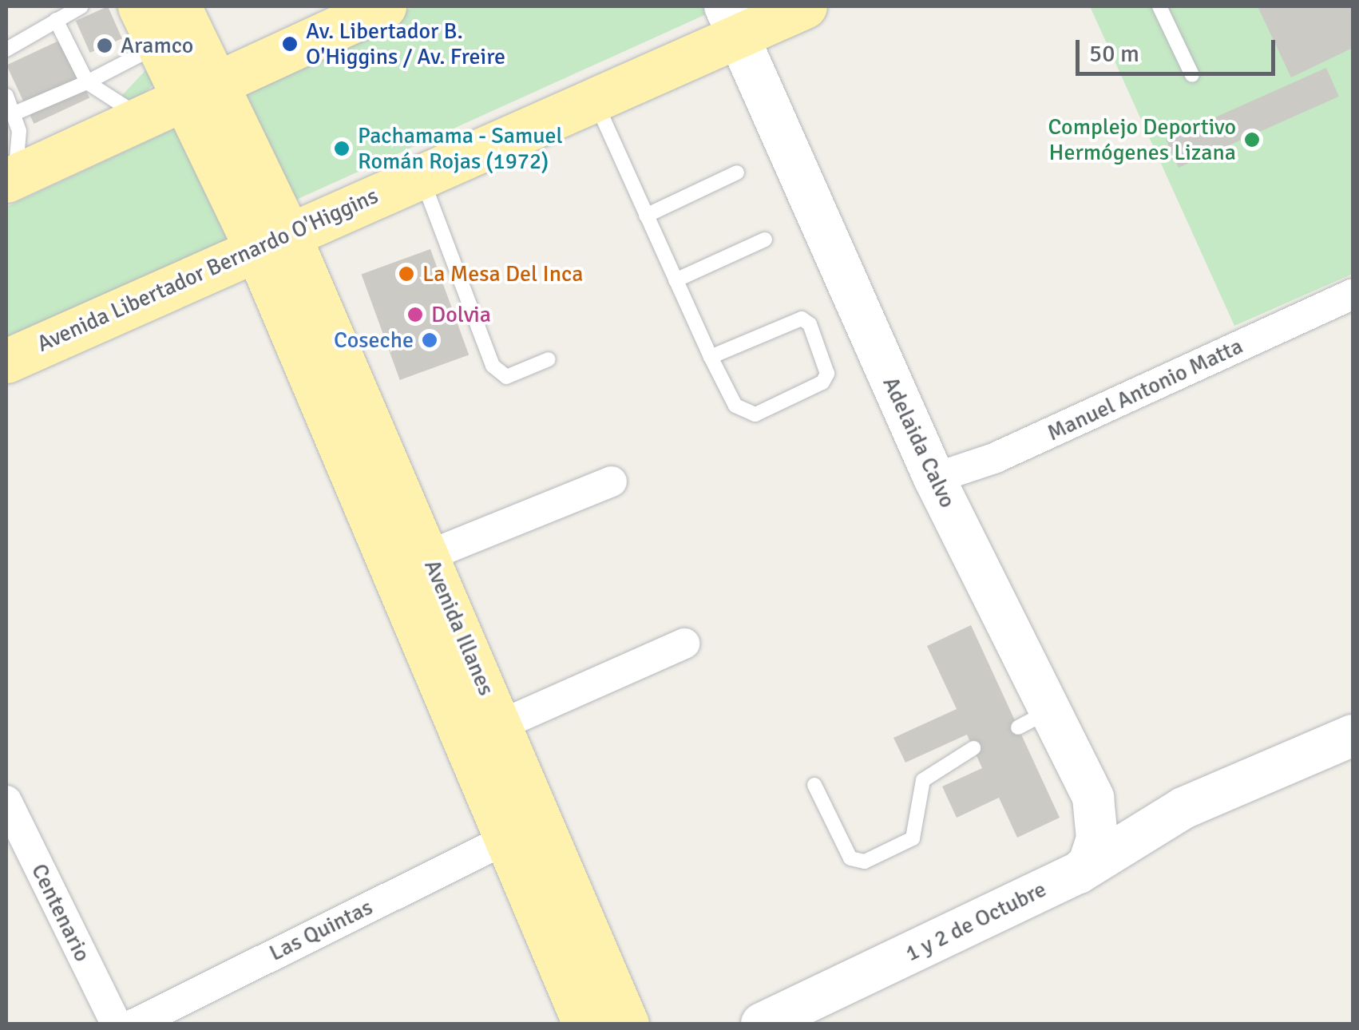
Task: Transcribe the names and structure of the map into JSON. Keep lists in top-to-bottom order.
{
  "streets": {
    "main road": ["Avenida Libertador Bernardo O'Higgins", "Avenida Illanes"],
    "street": [
      "Manuel Antonio Matta",
      "Adelaida Calvo",
      "Centenario",
      "1 y 2 de Octubre",
      "Las Quintas"
    ]
  },
  "crossings": [
    ["Avenida Libertador Bernardo O'Higgins", "Adelaida Calvo"],
    ["Avenida Libertador Bernardo O'Higgins", "Avenida Illanes"],
    ["Manuel Antonio Matta", "Adelaida Calvo"],
    ["Adelaida Calvo", "1 y 2 de Octubre"],
    ["Avenida Illanes", "Las Quintas"]
  ],
  "places": [
    "Av. Libertador B. O'Higgins / Av. Freire",
    "Aramco",
    "Complejo Deportivo Hermógenes Lizana",
    "Pachamama - Samuel Román Rojas (1972)",
    "La Mesa Del Inca",
    "Dolvia",
    "Coseche"
  ],
  "scale_bar": "50 m"
}
